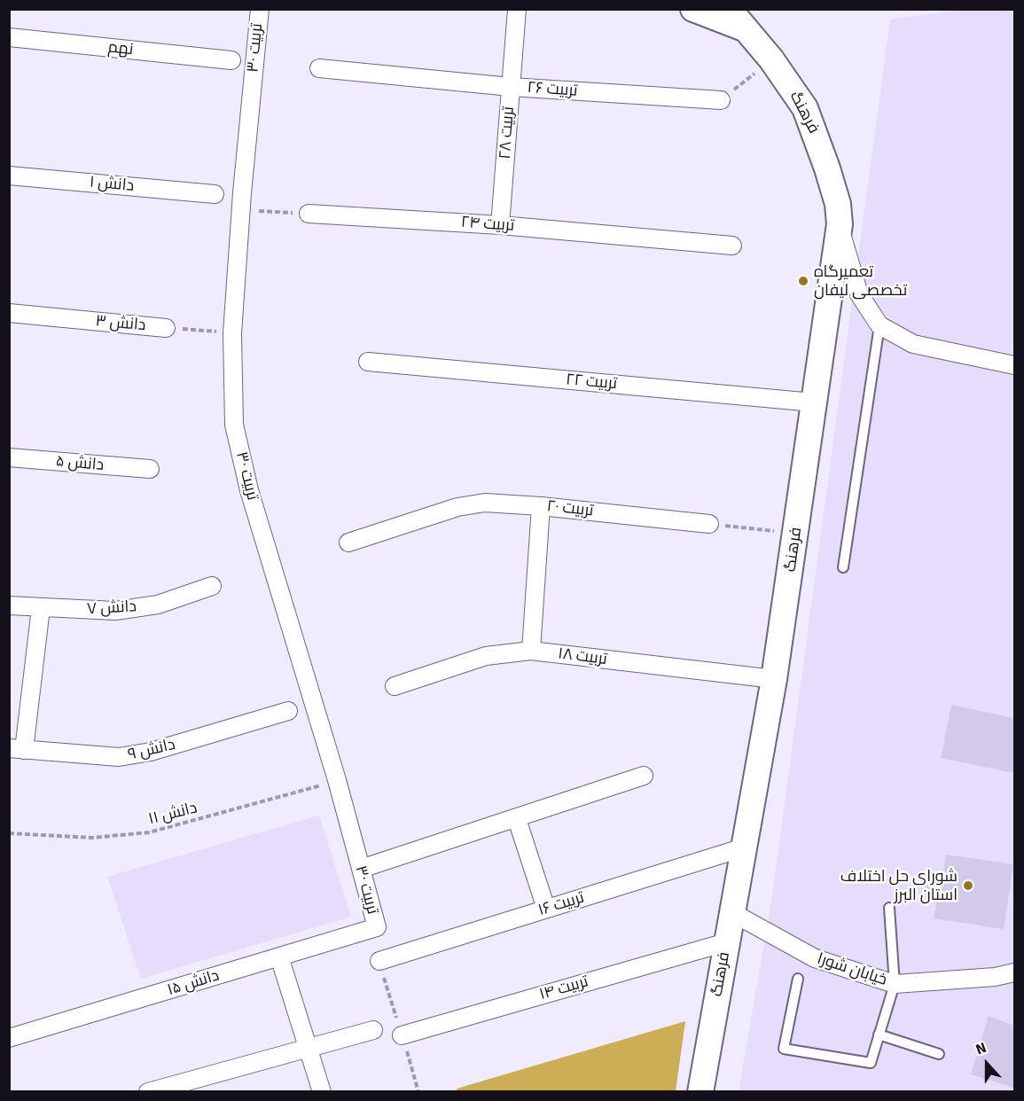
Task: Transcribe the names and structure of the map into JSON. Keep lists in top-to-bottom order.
{
  "streets": {
    "main road": ["فرهنگ"],
    "street": [
      "تربیت ۳۰",
      "نهم",
      "تربیت ۲۶",
      "تربیت ۲۸",
      "دانش ۱",
      "تربیت ۲۴",
      "دانش ۳",
      "تربیت ۲۲",
      "دانش ۵",
      "تربیت ۲۰",
      "دانش ۷",
      "تربیت ۱۸",
      "دانش ۹",
      "تربیت ۱۶",
      "خیابان شورا",
      "دانش ۱۵",
      "تربیت ۱۴"
    ],
    "path": ["دانش ۱۱"]
  },
  "crossings": [
    ["تربیت ۳۰", "دانش ۳"],
    ["تربیت ۳۰", "دانش ۱۱"],
    ["تربیت ۳۰", "دانش ۱۵"],
    ["تربیت ۲۶", "تربیت ۲۸"],
    ["فرهنگ", "تربیت ۲۲"],
    ["فرهنگ", "تربیت ۱۸"],
    ["فرهنگ", "تربیت ۱۶"],
    ["فرهنگ", "خیابان شورا"],
    ["فرهنگ", "تربیت ۱۴"],
    ["تربیت ۲۸", "تربیت ۲۴"]
  ],
  "places": ["تعمیرگاه تخصصی لیفان", "شورای حل اختلاف استان البرز"],
  "north": "top"
}
